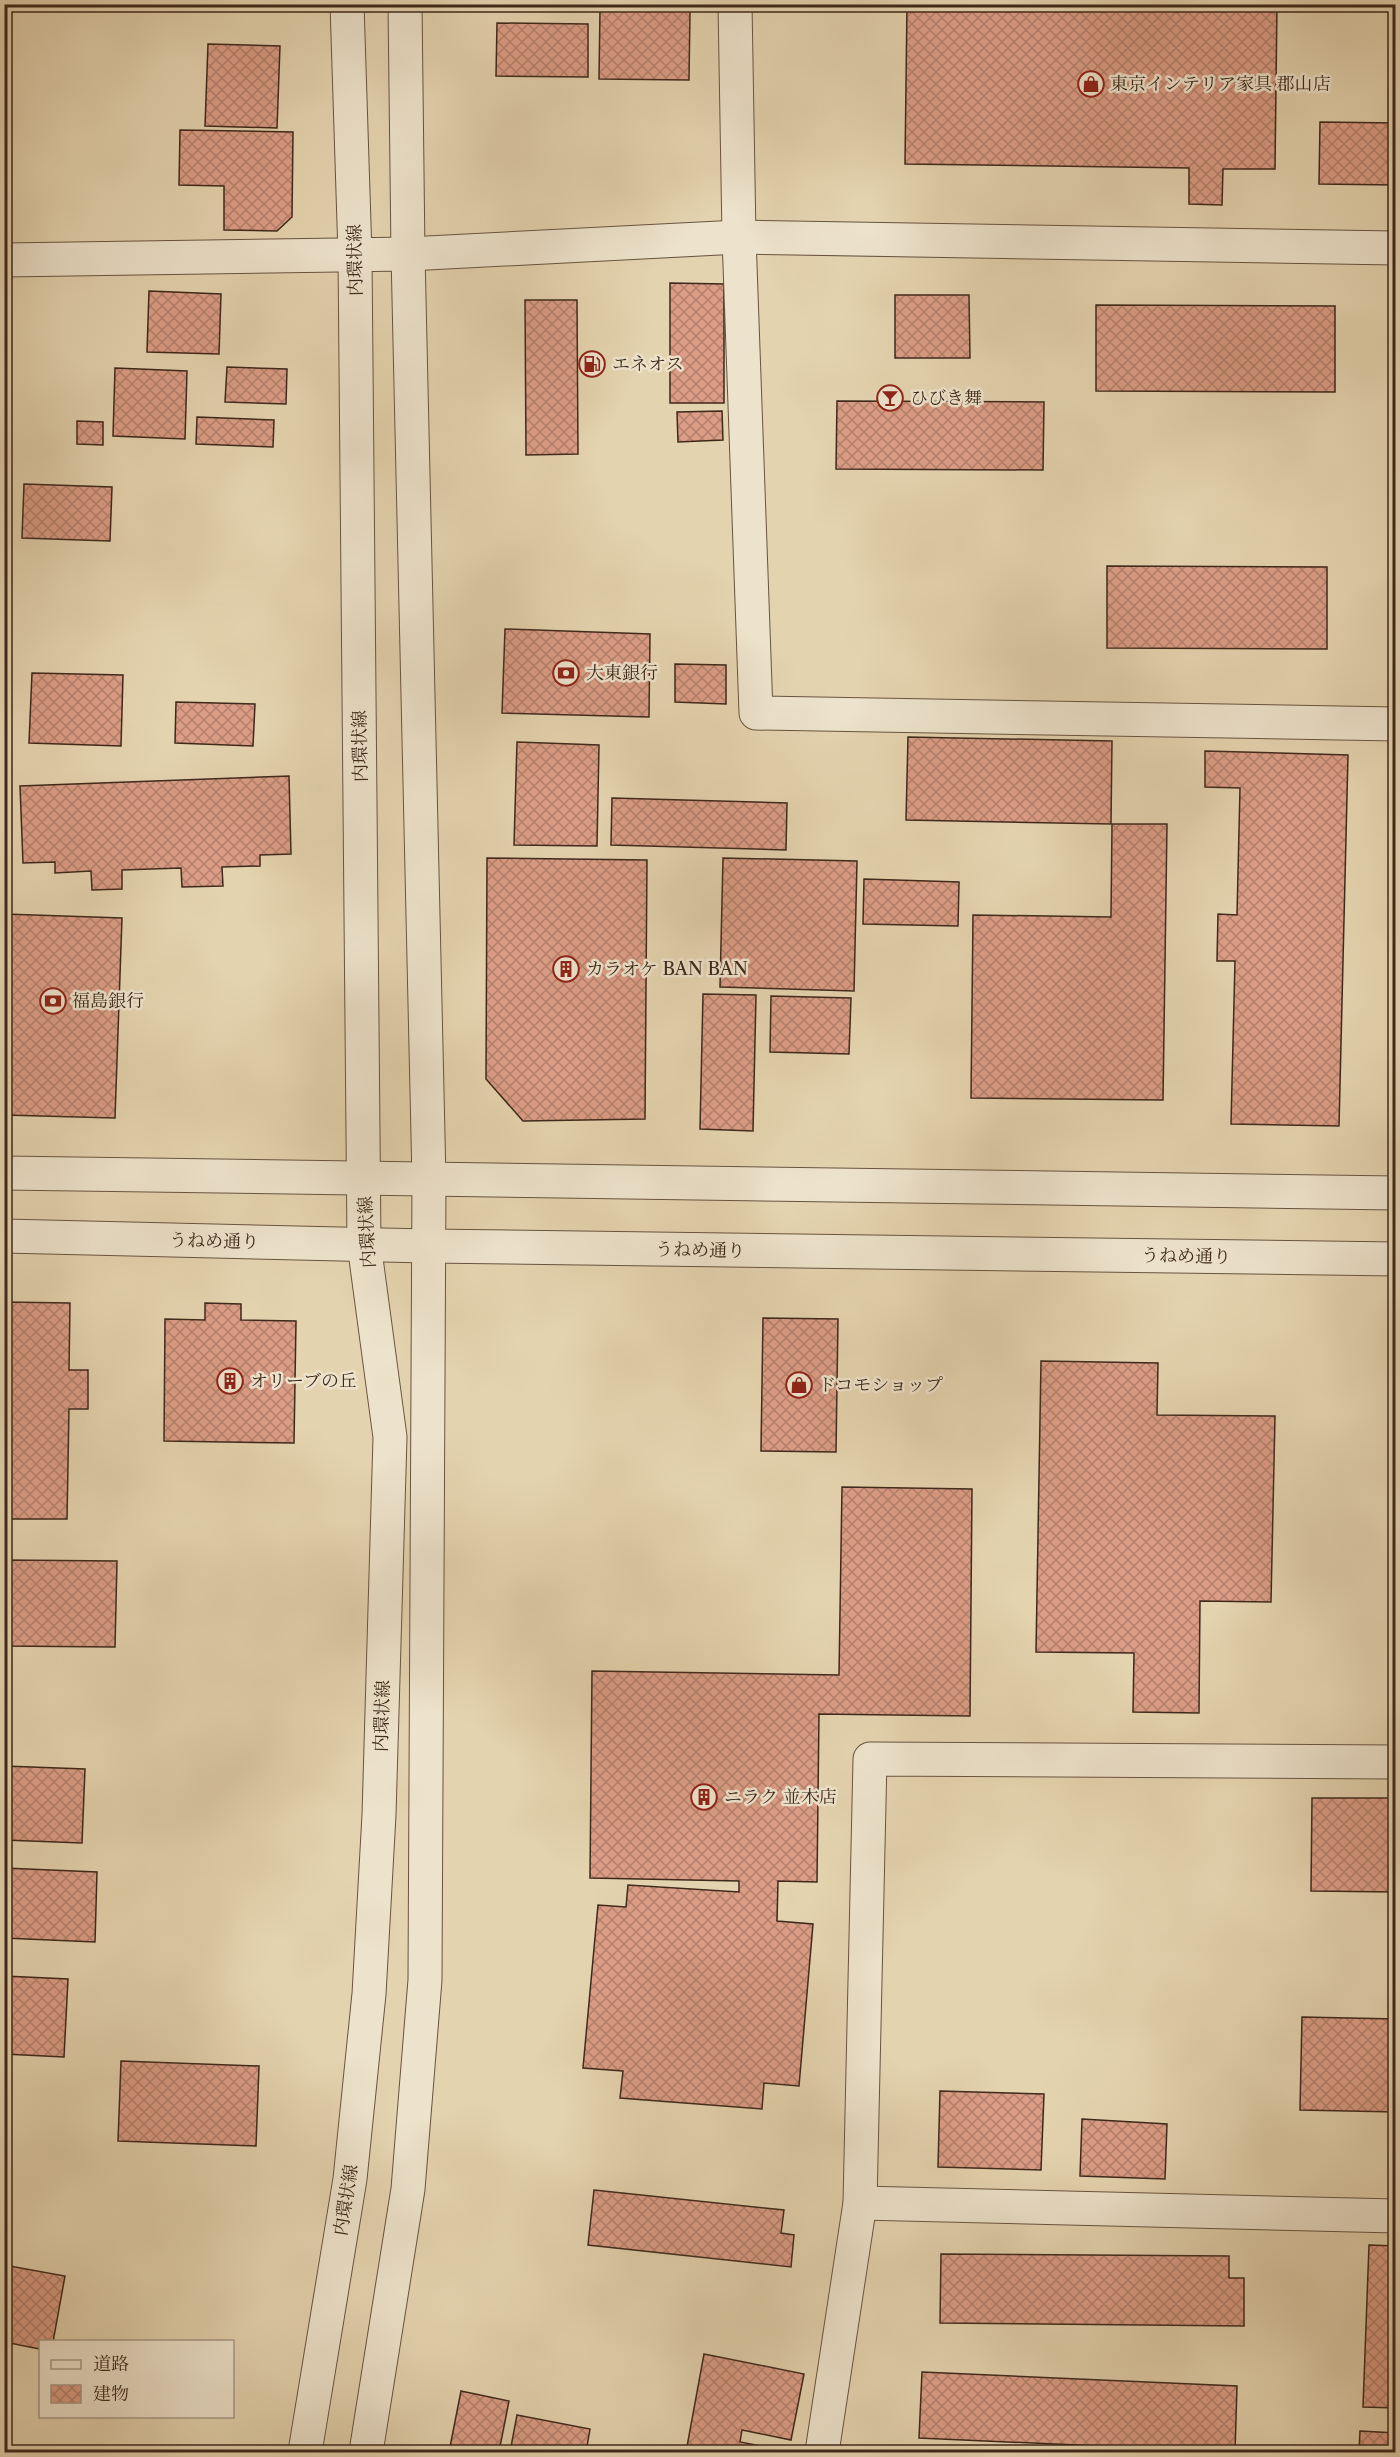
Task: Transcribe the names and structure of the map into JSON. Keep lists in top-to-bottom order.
{
  "streets": {
    "street": ["内環状線", "うねめ通り"]
  },
  "crossings": [
    ["内環状線", "うねめ通り"]
  ],
  "places": {
    "shop": ["東京インテリア家具 郡山店", "ドコモショップ"],
    "fuel station": ["エネオス"],
    "bar": ["ひびき舞"],
    "bank": ["大東銀行", "福島銀行"],
    "building": ["カラオケ BAN BAN", "オリーブの丘", "ニラク 並木店"]
  },
  "legend": ["道路", "建物"]
}
